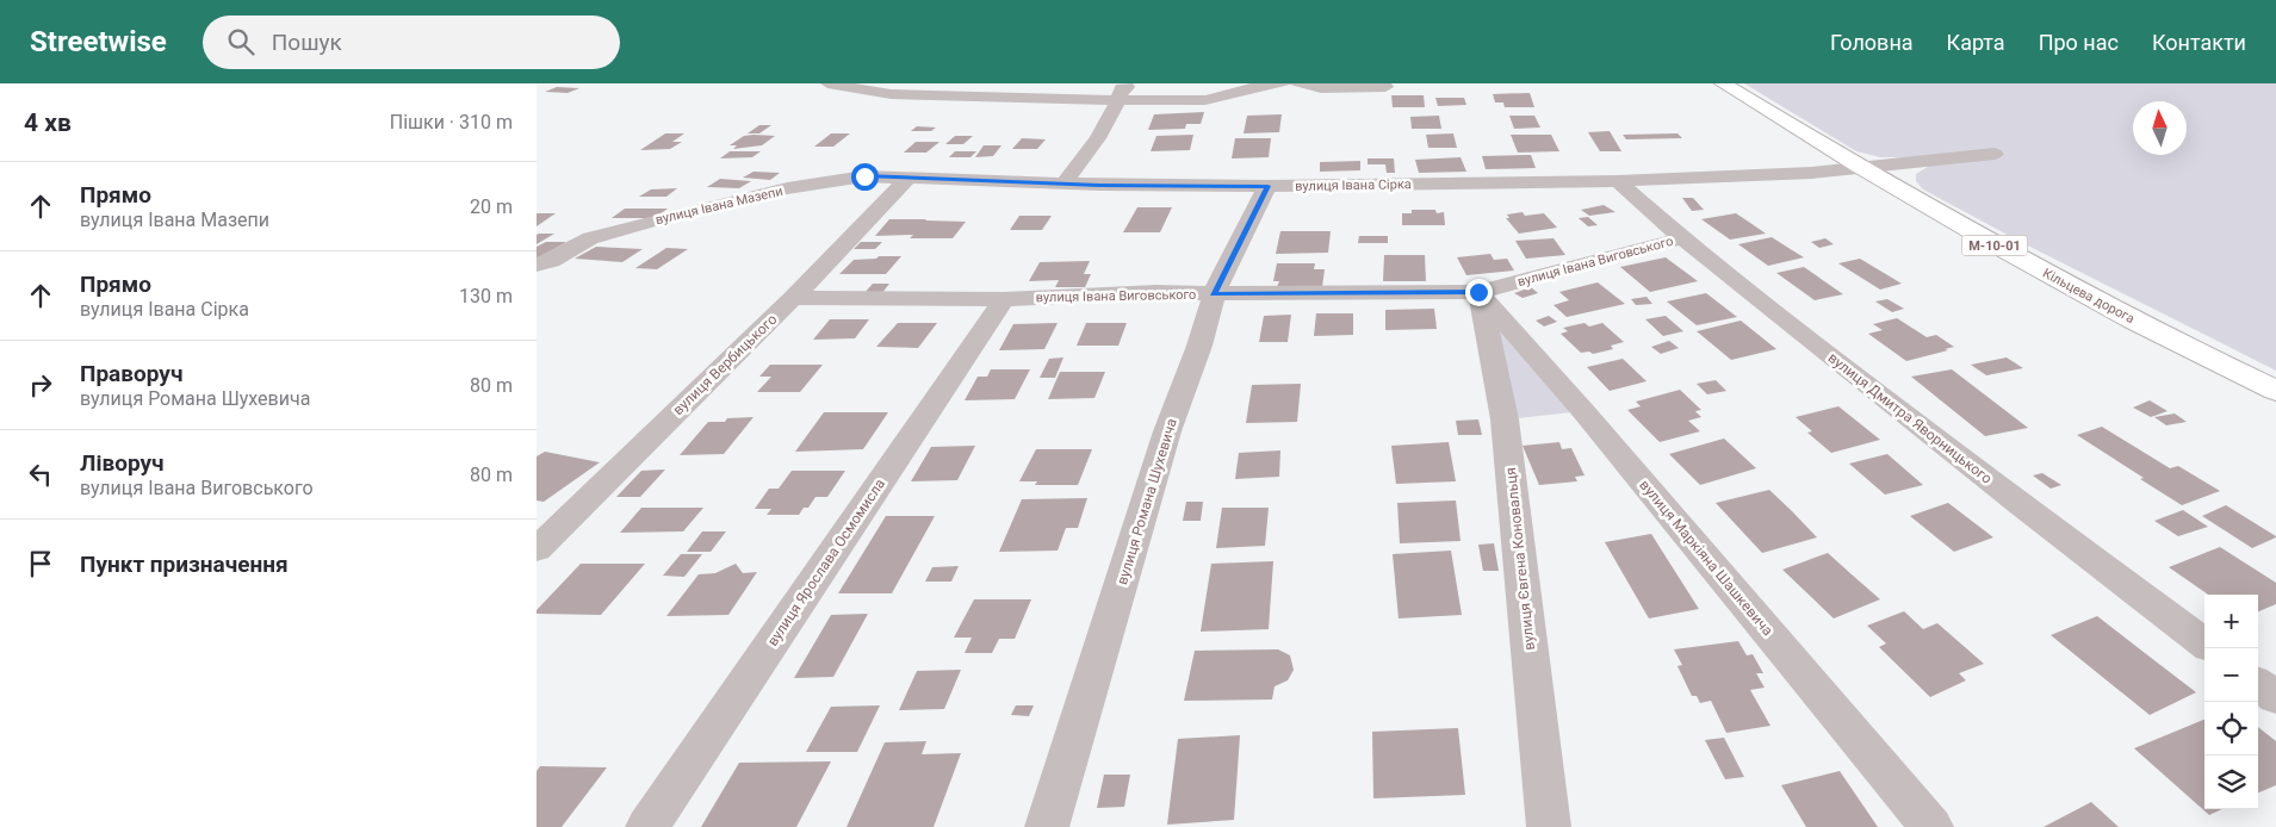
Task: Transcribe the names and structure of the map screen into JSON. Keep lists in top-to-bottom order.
{
  "streets": {
    "highway": ["М-10-01", "Кільцева дорога"],
    "street": [
      "вулиця Івана Сірка",
      "вулиця Івана Мазепи",
      "вулиця Івана Виговського",
      "вулиця Вербицького",
      "вулиця Дмитра Яворницького",
      "вулиця Романа Шухевича",
      "вулиця Маркіяна Шашкевича",
      "вулиця Євгена Коновальця",
      "вулиця Ярослава Осмомисла"
    ]
  },
  "crossings": [
    ["вулиця Івана Сірка", "вулиця Івана Мазепи"],
    ["вулиця Івана Сірка", "Кільцева дорога"],
    ["вулиця Івана Сірка", "вулиця Вербицького"],
    ["вулиця Івана Сірка", "вулиця Дмитра Яворницького"],
    ["вулиця Івана Сірка", "вулиця Романа Шухевича"],
    ["вулиця Івана Мазепи", "вулиця Вербицького"],
    ["вулиця Івана Виговського", "вулиця Вербицького"],
    ["вулиця Івана Виговського", "вулиця Дмитра Яворницького"],
    ["вулиця Івана Виговського", "вулиця Романа Шухевича"],
    ["вулиця Івана Виговського", "вулиця Маркіяна Шашкевича"],
    ["вулиця Івана Виговського", "вулиця Євгена Коновальця"],
    ["вулиця Івана Виговського", "вулиця Ярослава Осмомисла"],
    ["вулиця Маркіяна Шашкевича", "вулиця Євгена Коновальця"]
  ],
  "north": "top",
  "page": {
    "header": "Streetwise",
    "search": "Пошук",
    "nav": [
      "Головна",
      "Карта",
      "Про нас",
      "Контакти"
    ],
    "heading": ["4 хв", "Пішки · 310 m"],
    "list": [
      ["Прямо", "вулиця Івана Мазепи", "20 m"],
      ["Прямо", "вулиця Івана Сірка", "130 m"],
      ["Праворуч", "вулиця Романа Шухевича", "80 m"],
      ["Ліворуч", "вулиця Івана Виговського", "80 m"],
      "Пункт призначення"
    ],
    "map_buttons": ["+", "−"]
  }
}
